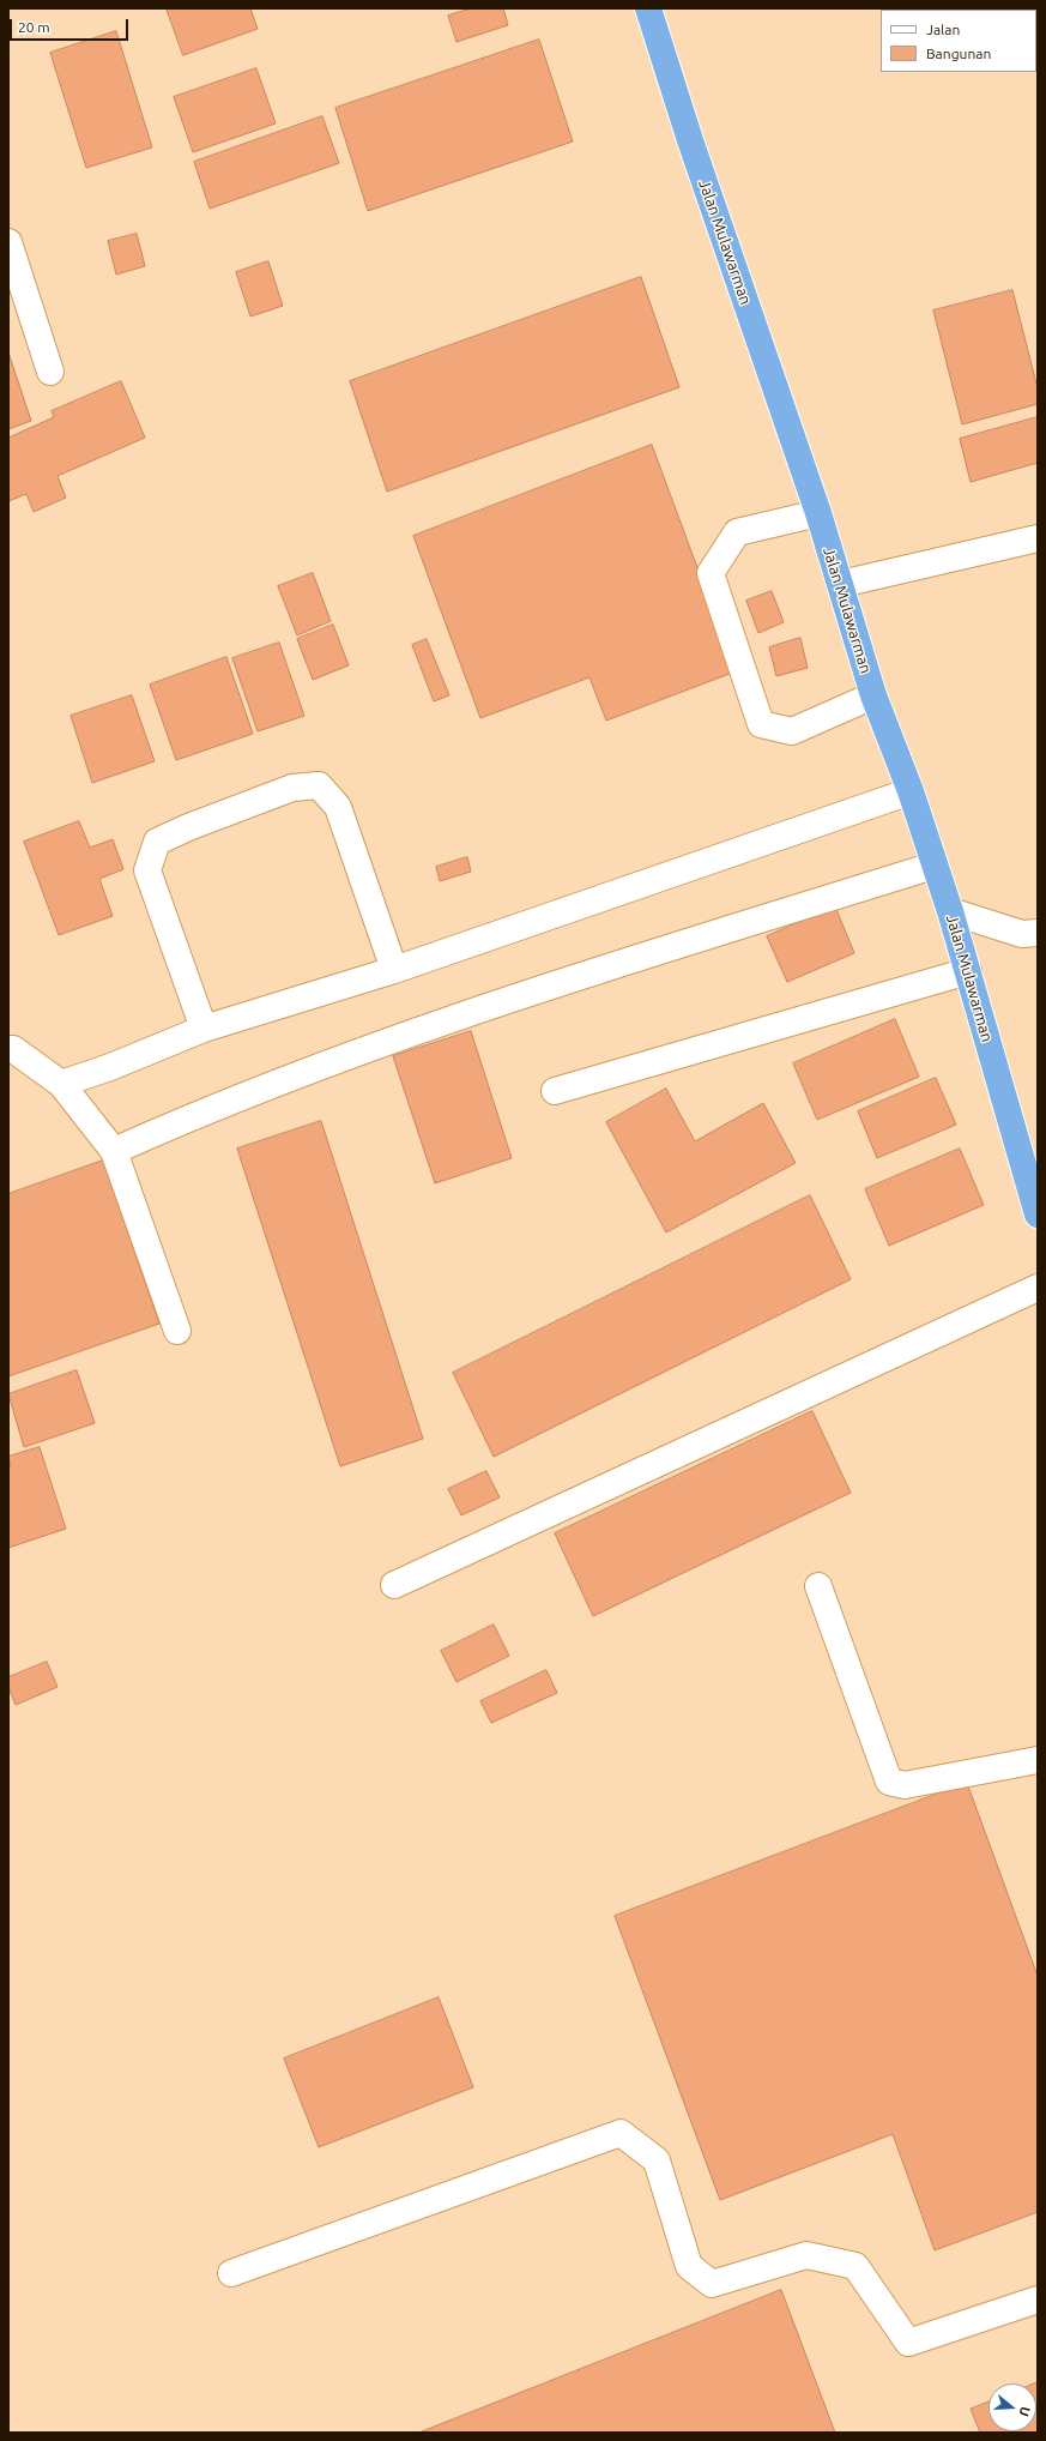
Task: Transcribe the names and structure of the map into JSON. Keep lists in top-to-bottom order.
{
  "streets": {
    "highway": ["Jalan Mulawarman"]
  },
  "legend": ["Jalan", "Bangunan"],
  "scale_bar": "20 m",
  "north": "right"
}
